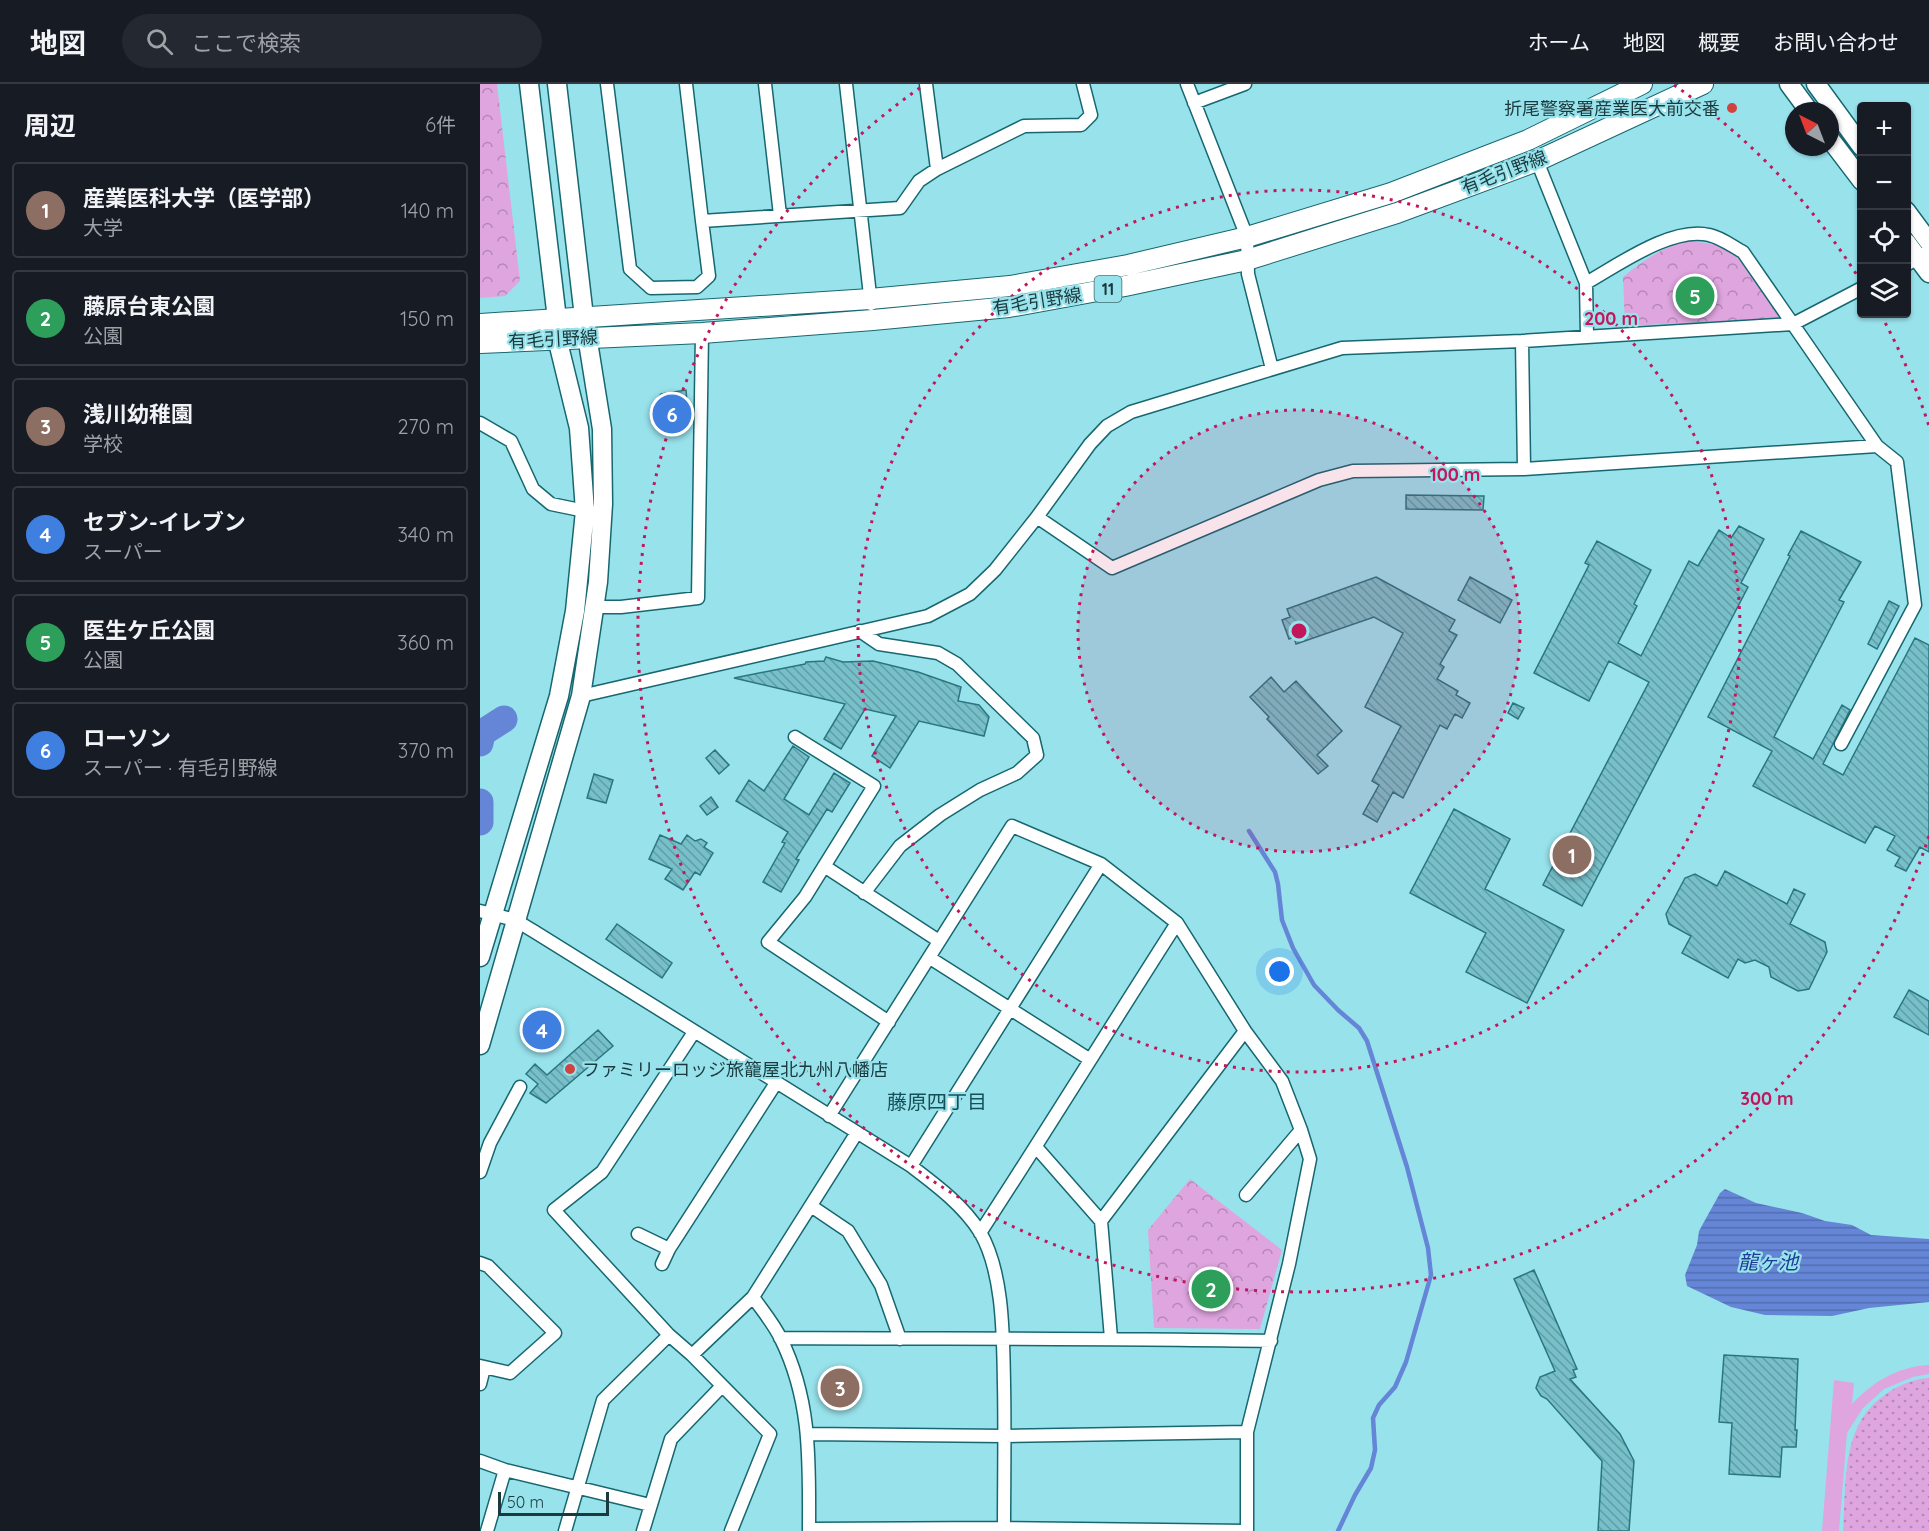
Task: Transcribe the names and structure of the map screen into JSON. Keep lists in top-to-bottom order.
{
  "streets": {
    "main road": ["有毛引野線", "11"]
  },
  "districts": ["藤原四丁目"],
  "water": ["龍ヶ池"],
  "places": ["折尾警察署産業医大前交番", "ファミリーロッジ旅籠屋北九州八幡店"],
  "scale_bar": "50 m",
  "north": "top left",
  "page": {
    "header": "地図",
    "search": "ここで検索",
    "nav": [
      "ホーム",
      "地図",
      "概要",
      "お問い合わせ"
    ],
    "heading": ["周辺", "6件"],
    "map_buttons": ["+", "−"],
    "list": [
      {
        "mark": "1",
        "name": "産業医科大学（医学部）",
        "note": "大学",
        "value": "140 m"
      },
      {
        "mark": "2",
        "name": "藤原台東公園",
        "note": "公園",
        "value": "150 m"
      },
      {
        "mark": "3",
        "name": "浅川幼稚園",
        "note": "学校",
        "value": "270 m"
      },
      {
        "mark": "4",
        "name": "セブン-イレブン",
        "note": "スーパー",
        "value": "340 m"
      },
      {
        "mark": "5",
        "name": "医生ケ丘公園",
        "note": "公園",
        "value": "360 m"
      },
      {
        "mark": "6",
        "name": "ローソン",
        "note": "スーパー · 有毛引野線",
        "value": "370 m"
      }
    ],
    "pins": [
      "5",
      "6",
      "1",
      "4",
      "2",
      "3"
    ],
    "scale": "50 m"
  },
  "rings": ["200 m", "100 m", "300 m"]
}
